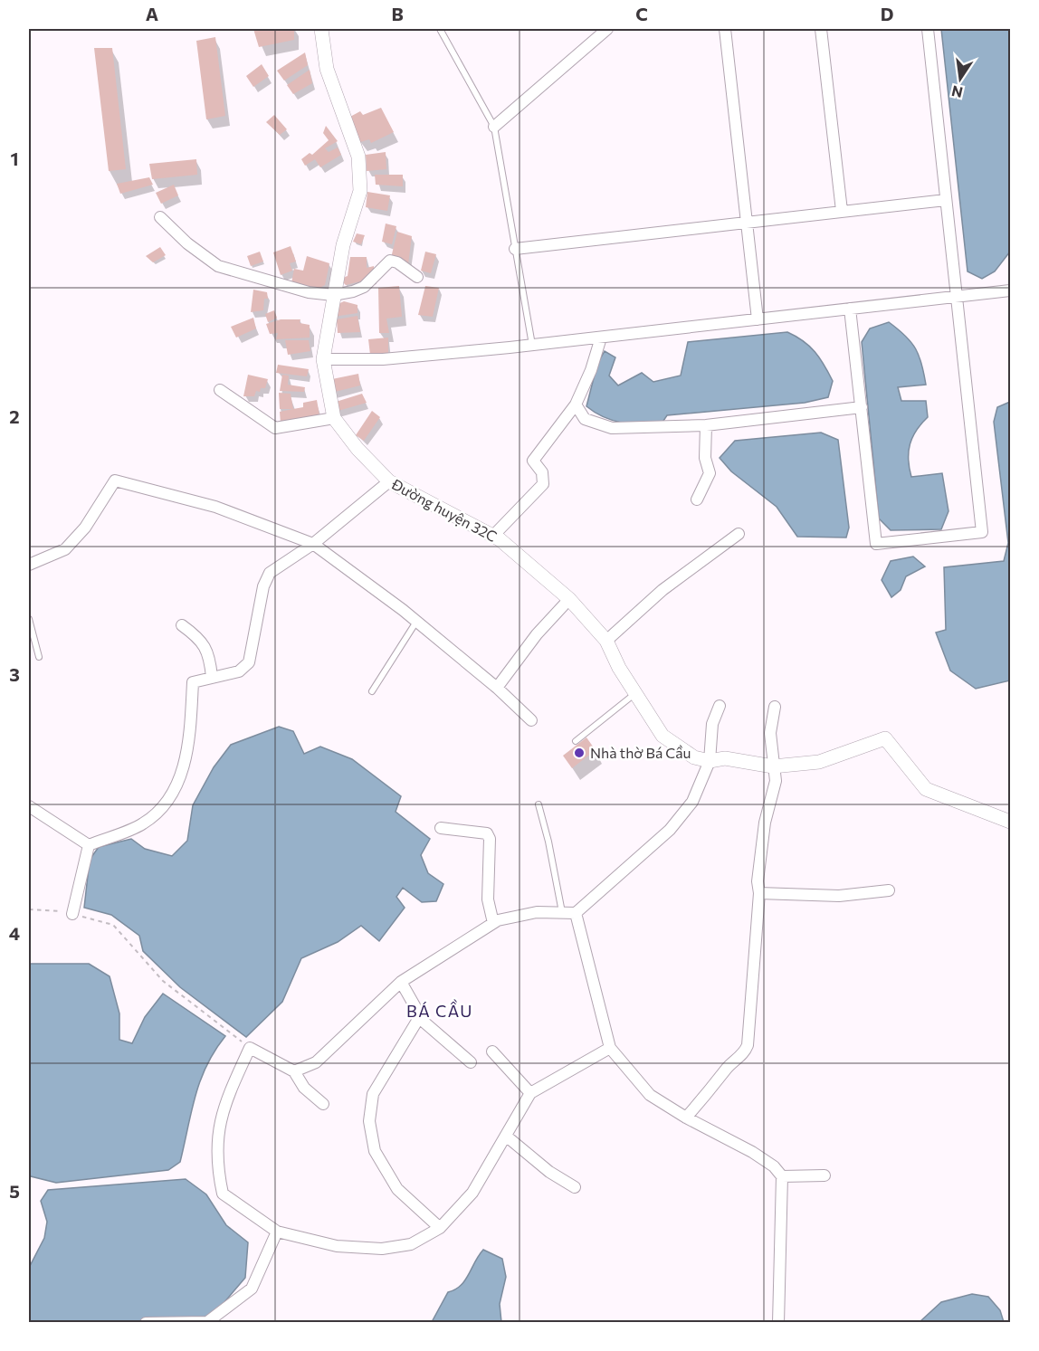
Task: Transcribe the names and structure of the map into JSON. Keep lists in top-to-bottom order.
{
  "streets": {
    "street": ["Đường huyện 32C"]
  },
  "districts": ["BÁ CẦU"],
  "places": ["Nhà thờ Bá Cầu"],
  "north": "bottom",
  "grid": {
    "columns": [
      "A",
      "B",
      "C",
      "D"
    ],
    "rows": [
      "1",
      "2",
      "3",
      "4",
      "5"
    ]
  }
}
